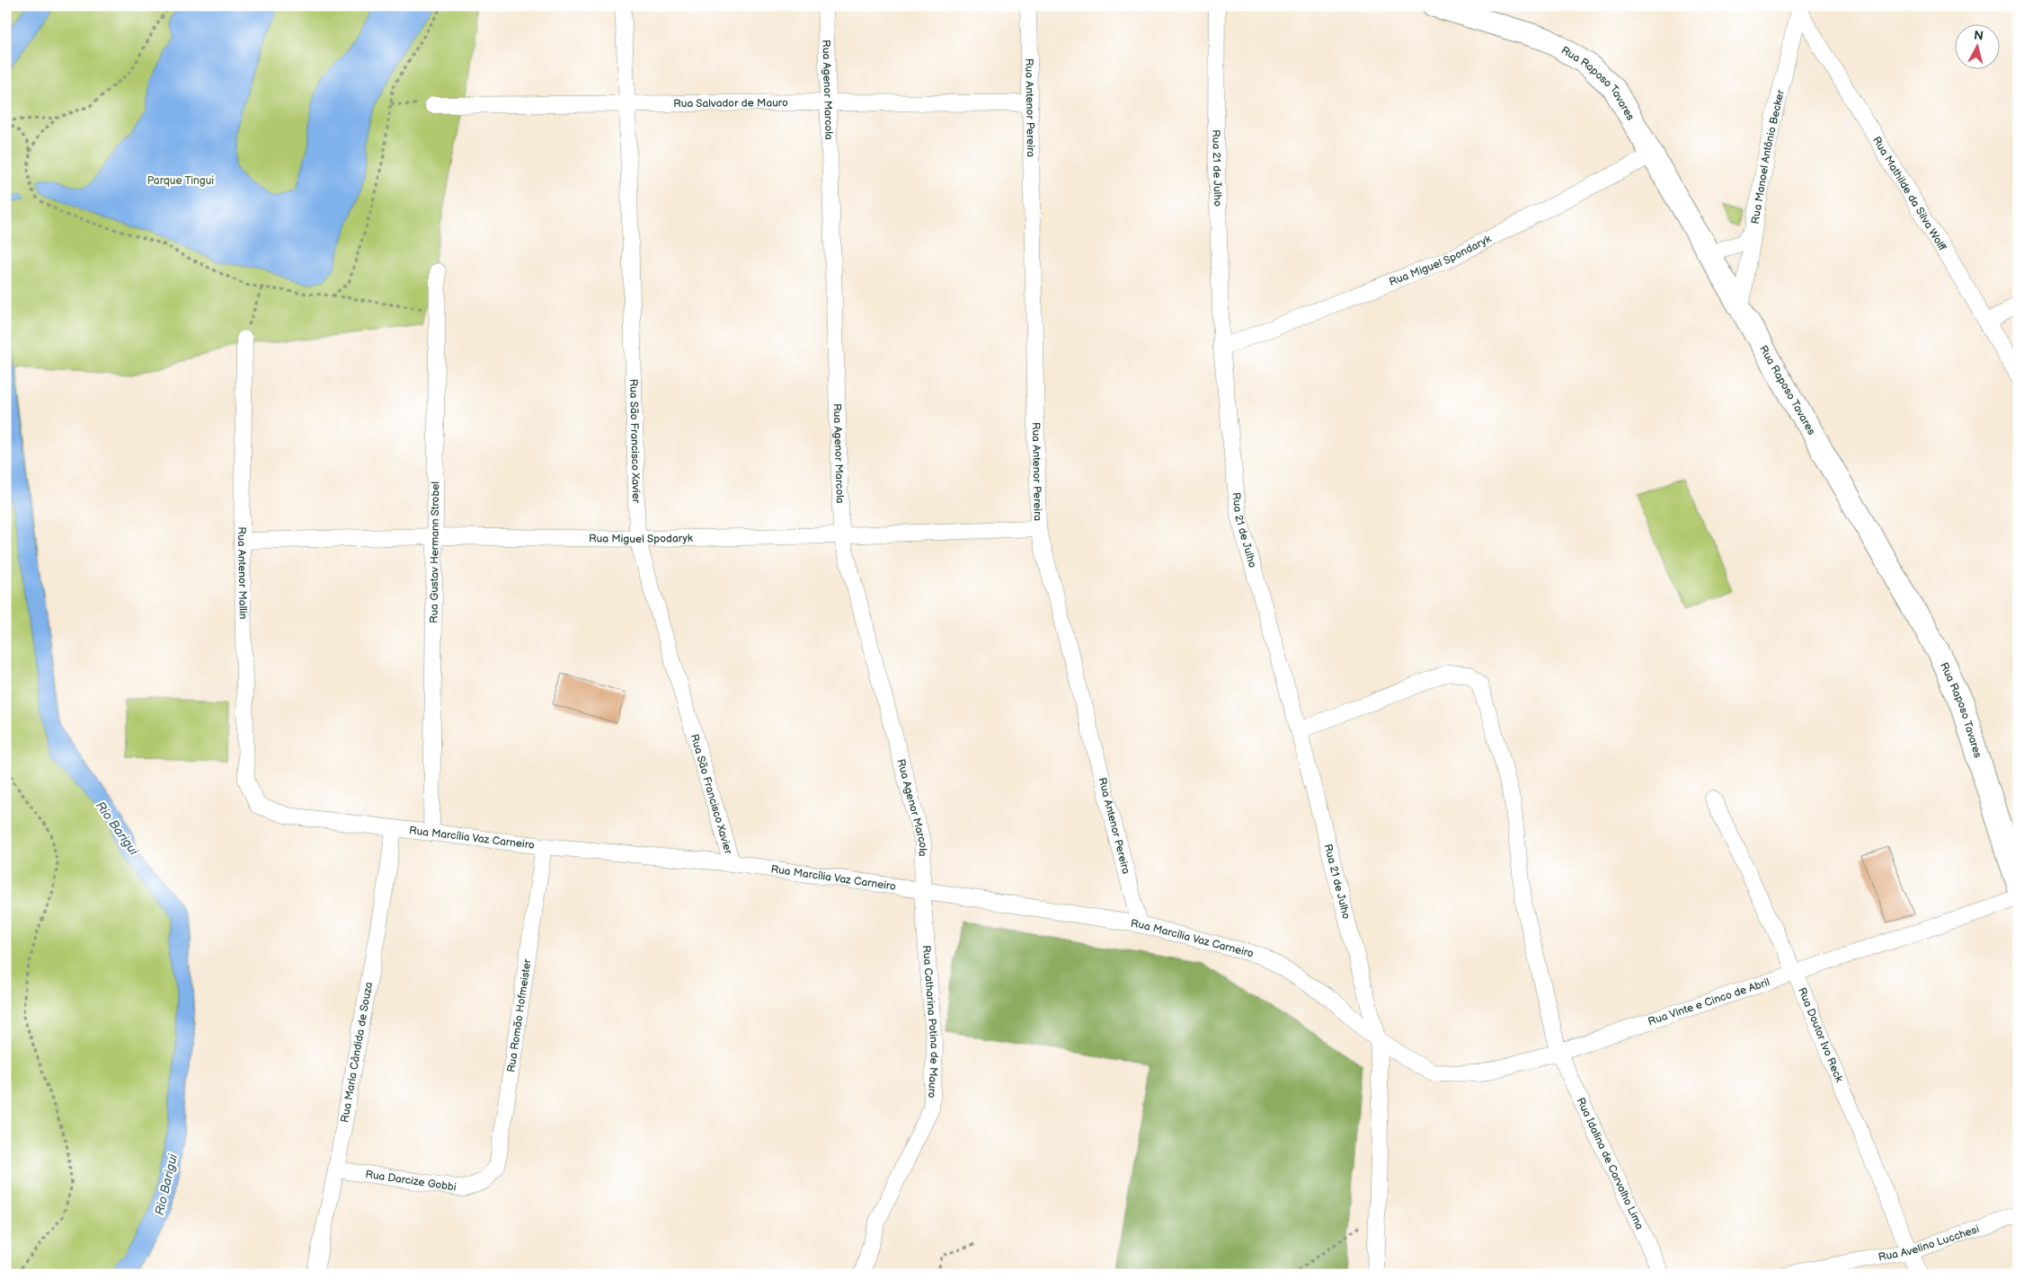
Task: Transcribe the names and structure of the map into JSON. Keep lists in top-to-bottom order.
{
  "streets": {
    "main road": ["Rua Raposo Tavares"],
    "street": [
      "Rua Agenor Marcola",
      "Rua Salvador de Mauro",
      "Rua Antenor Pereira",
      "Rua Manoel Antônio Becker",
      "Rua 21 de Julho",
      "Rua Mathilde da Silva Wolff",
      "Rua Miguel Spondaryk",
      "Rua São Francisco Xavier",
      "Rua Miguel Spodaryk",
      "Rua Gustav Hermann Strobel",
      "Rua Antenor Mallin",
      "Rua Marcília Vaz Carneiro",
      "Rua Vinte e Cinco de Abril",
      "Rua Romão Hofmeister",
      "Rua Catharina Potina de Mauro",
      "Rua Doutor Ivo Reck",
      "Rua Maria Cândida de Souza",
      "Rua Idalina de Carvalho Lima",
      "Rua Darcize Gobbi",
      "Rua Avelino Lucchesi"
    ]
  },
  "crossings": [
    ["Rua Raposo Tavares", "Rua Manoel Antônio Becker"],
    ["Rua Raposo Tavares", "Rua Miguel Spondaryk"],
    ["Rua Agenor Marcola", "Rua Salvador de Mauro"],
    ["Rua Agenor Marcola", "Rua Miguel Spodaryk"],
    ["Rua Agenor Marcola", "Rua Marcília Vaz Carneiro"],
    ["Rua Agenor Marcola", "Rua Catharina Potina de Mauro"],
    ["Rua Salvador de Mauro", "Rua Antenor Pereira"],
    ["Rua Salvador de Mauro", "Rua São Francisco Xavier"],
    ["Rua Antenor Pereira", "Rua Miguel Spodaryk"],
    ["Rua Antenor Pereira", "Rua Marcília Vaz Carneiro"],
    ["Rua Manoel Antônio Becker", "Rua Mathilde da Silva Wolff"],
    ["Rua 21 de Julho", "Rua Miguel Spondaryk"],
    ["Rua 21 de Julho", "Rua Marcília Vaz Carneiro"],
    ["Rua 21 de Julho", "Rua Idalina de Carvalho Lima"],
    ["Rua São Francisco Xavier", "Rua Miguel Spodaryk"],
    ["Rua São Francisco Xavier", "Rua Marcília Vaz Carneiro"],
    ["Rua Miguel Spodaryk", "Rua Gustav Hermann Strobel"],
    ["Rua Miguel Spodaryk", "Rua Antenor Mallin"],
    ["Rua Gustav Hermann Strobel", "Rua Marcília Vaz Carneiro"],
    ["Rua Antenor Mallin", "Rua Marcília Vaz Carneiro"],
    ["Rua Marcília Vaz Carneiro", "Rua Vinte e Cinco de Abril"],
    ["Rua Marcília Vaz Carneiro", "Rua Romão Hofmeister"],
    ["Rua Marcília Vaz Carneiro", "Rua Catharina Potina de Mauro"],
    ["Rua Marcília Vaz Carneiro", "Rua Maria Cândida de Souza"],
    ["Rua Vinte e Cinco de Abril", "Rua Doutor Ivo Reck"],
    ["Rua Vinte e Cinco de Abril", "Rua Idalina de Carvalho Lima"],
    ["Rua Romão Hofmeister", "Rua Darcize Gobbi"],
    ["Rua Doutor Ivo Reck", "Rua Avelino Lucchesi"],
    ["Rua Maria Cândida de Souza", "Rua Darcize Gobbi"]
  ],
  "water": ["Rio Barigui"],
  "parks": ["Parque Tingui"],
  "north": "top"
}
